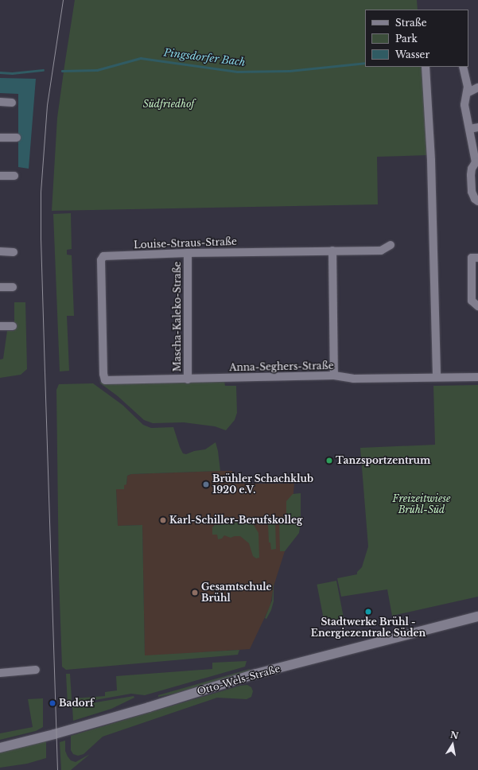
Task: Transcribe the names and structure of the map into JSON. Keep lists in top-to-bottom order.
{
  "streets": {
    "street": [
      "Louise-Straus-Straße",
      "Mascha-Kaleko-Straße",
      "Anna-Seghers-Straße",
      "Otto-Wels-Straße"
    ]
  },
  "crossings": [
    ["Louise-Straus-Straße", "Mascha-Kaleko-Straße"],
    ["Louise-Straus-Straße", "Anna-Seghers-Straße"],
    ["Mascha-Kaleko-Straße", "Anna-Seghers-Straße"]
  ],
  "water": ["Pingsdorfer Bach"],
  "parks": ["Südfriedhof", "Freizeitwiese Brühl-Süd"],
  "places": [
    "Tanzsportzentrum",
    "Brühler Schachklub 1920 e.V.",
    "Karl-Schiller-Berufskolleg",
    "Gesamtschule Brühl",
    "Stadtwerke Brühl - Energiezentrale Süden",
    "Badorf"
  ],
  "legend": ["Straße", "Park", "Wasser"],
  "north": "top"
}
